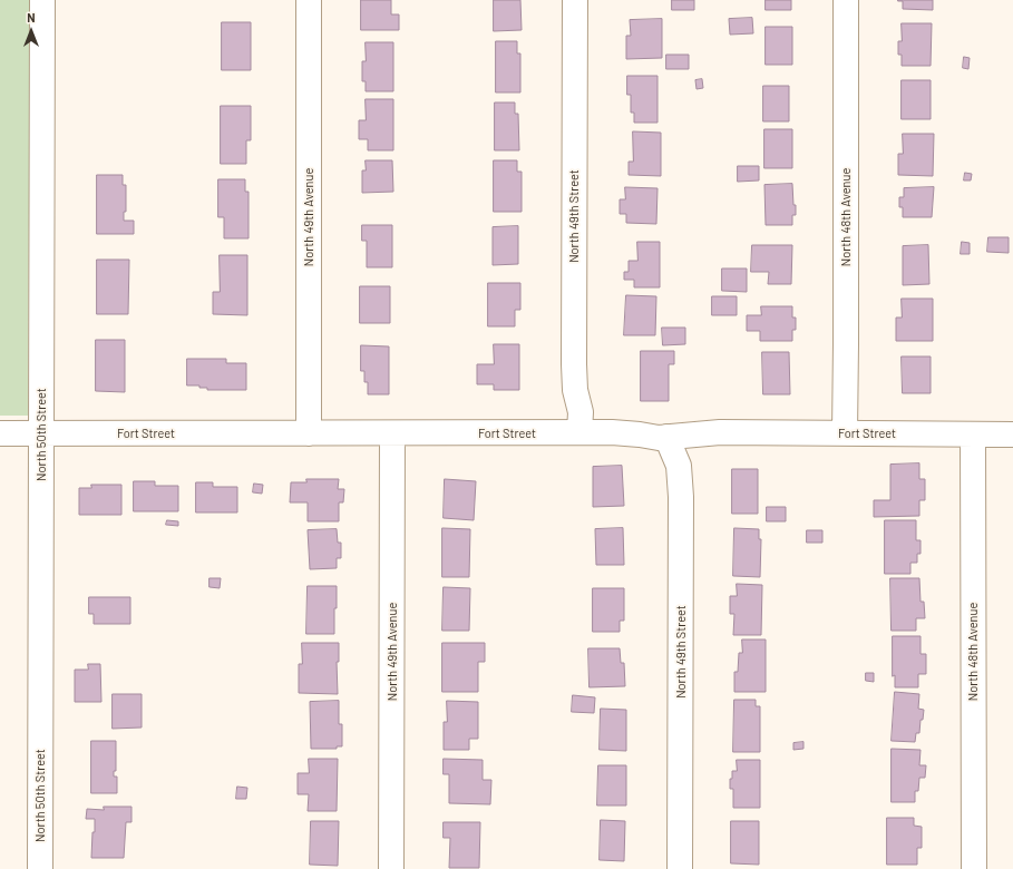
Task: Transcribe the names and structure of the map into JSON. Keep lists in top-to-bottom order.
{
  "streets": {
    "street": [
      "North 49th Street",
      "North 49th Avenue",
      "North 48th Avenue",
      "Fort Street",
      "North 50th Street"
    ]
  },
  "crossings": [
    ["North 49th Street", "Fort Street"],
    ["North 49th Avenue", "Fort Street"],
    ["North 48th Avenue", "Fort Street"],
    ["Fort Street", "North 50th Street"]
  ],
  "north": "top"
}
